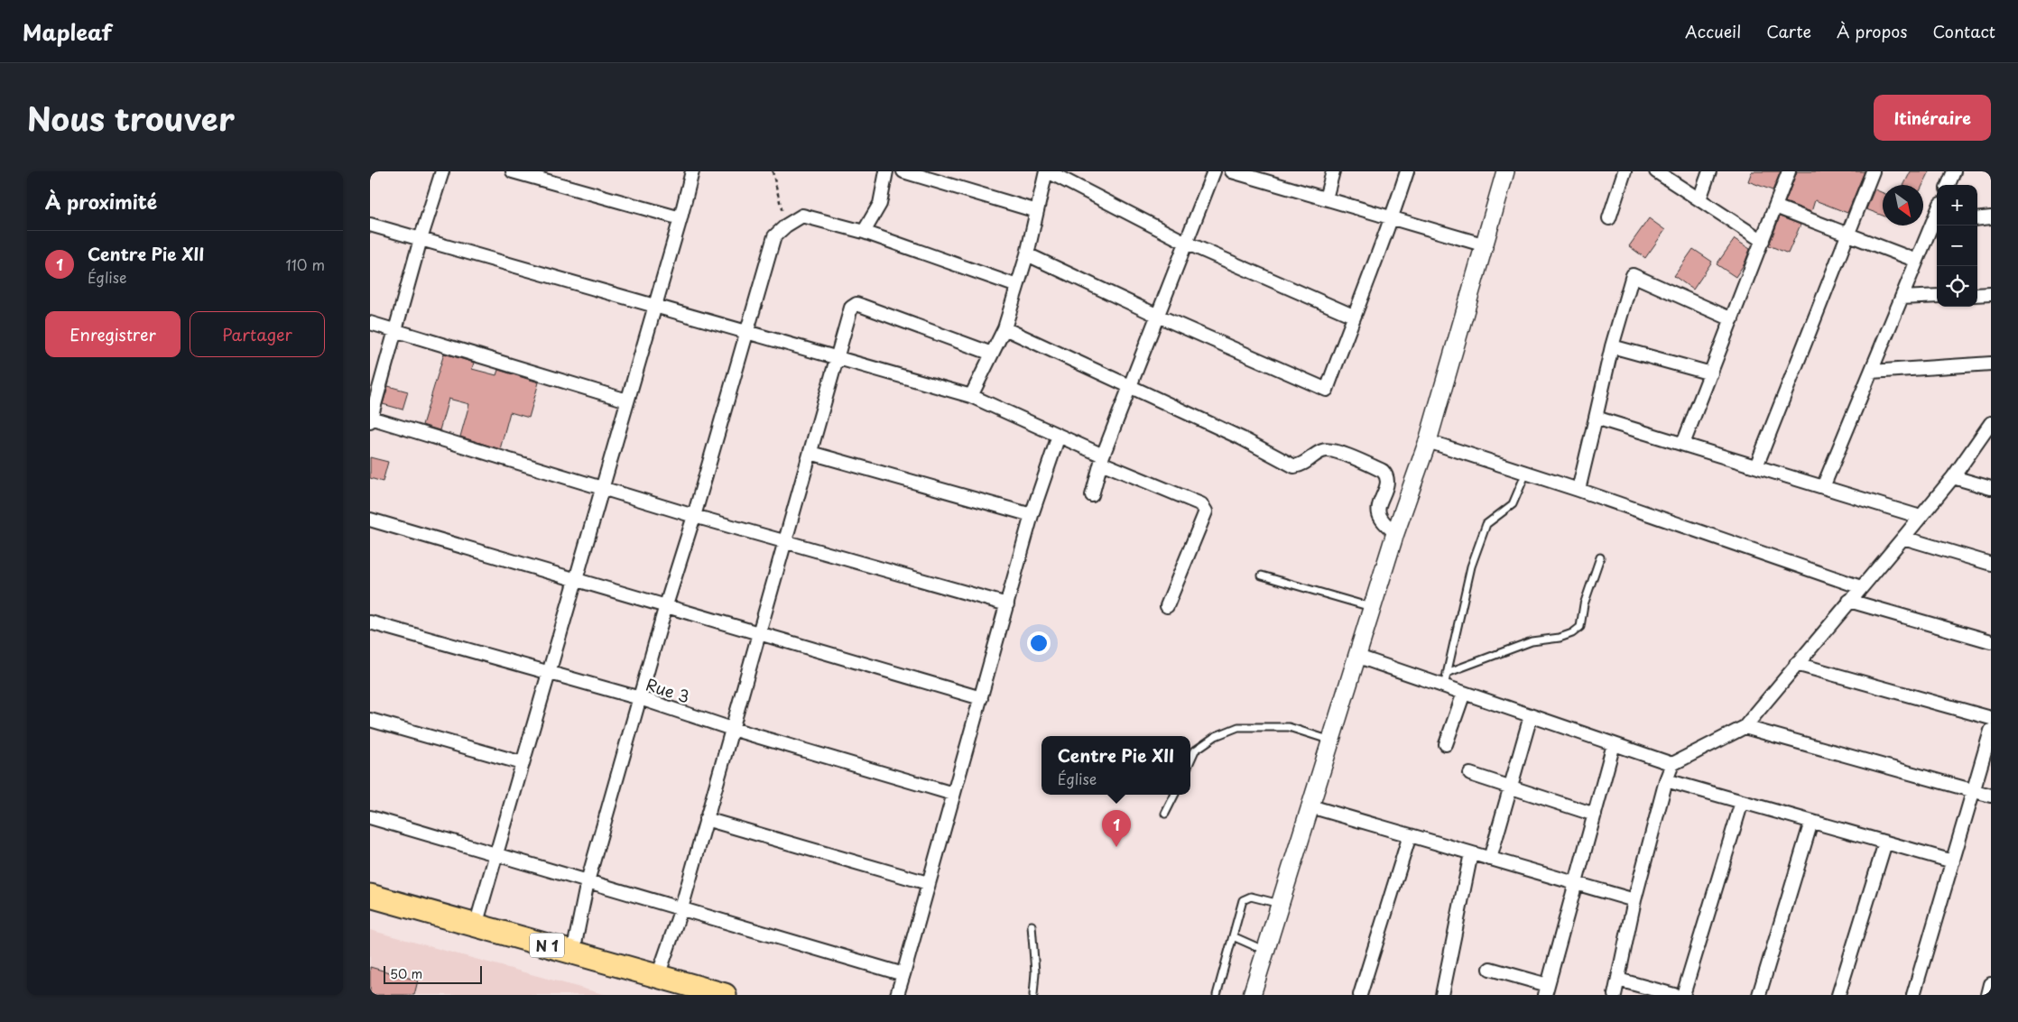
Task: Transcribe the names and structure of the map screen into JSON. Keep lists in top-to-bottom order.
{
  "streets": {
    "highway": ["N 1"],
    "street": ["Rue 3"]
  },
  "scale_bar": "50 m",
  "north": "bottom right",
  "page": {
    "header": "Mapleaf",
    "nav": [
      "Accueil",
      "Carte",
      "À propos",
      "Contact"
    ],
    "title": "Nous trouver",
    "buttons": [
      "Itinéraire",
      ["Enregistrer", "Partager"]
    ],
    "heading": "À proximité",
    "map_buttons": ["+", "−"],
    "list": [
      {
        "mark": "1",
        "name": "Centre Pie XII",
        "note": "Église",
        "value": "110 m"
      }
    ],
    "popup": ["Centre Pie XII", "Église"],
    "pins": "1",
    "scale": "50 m"
  }
}
